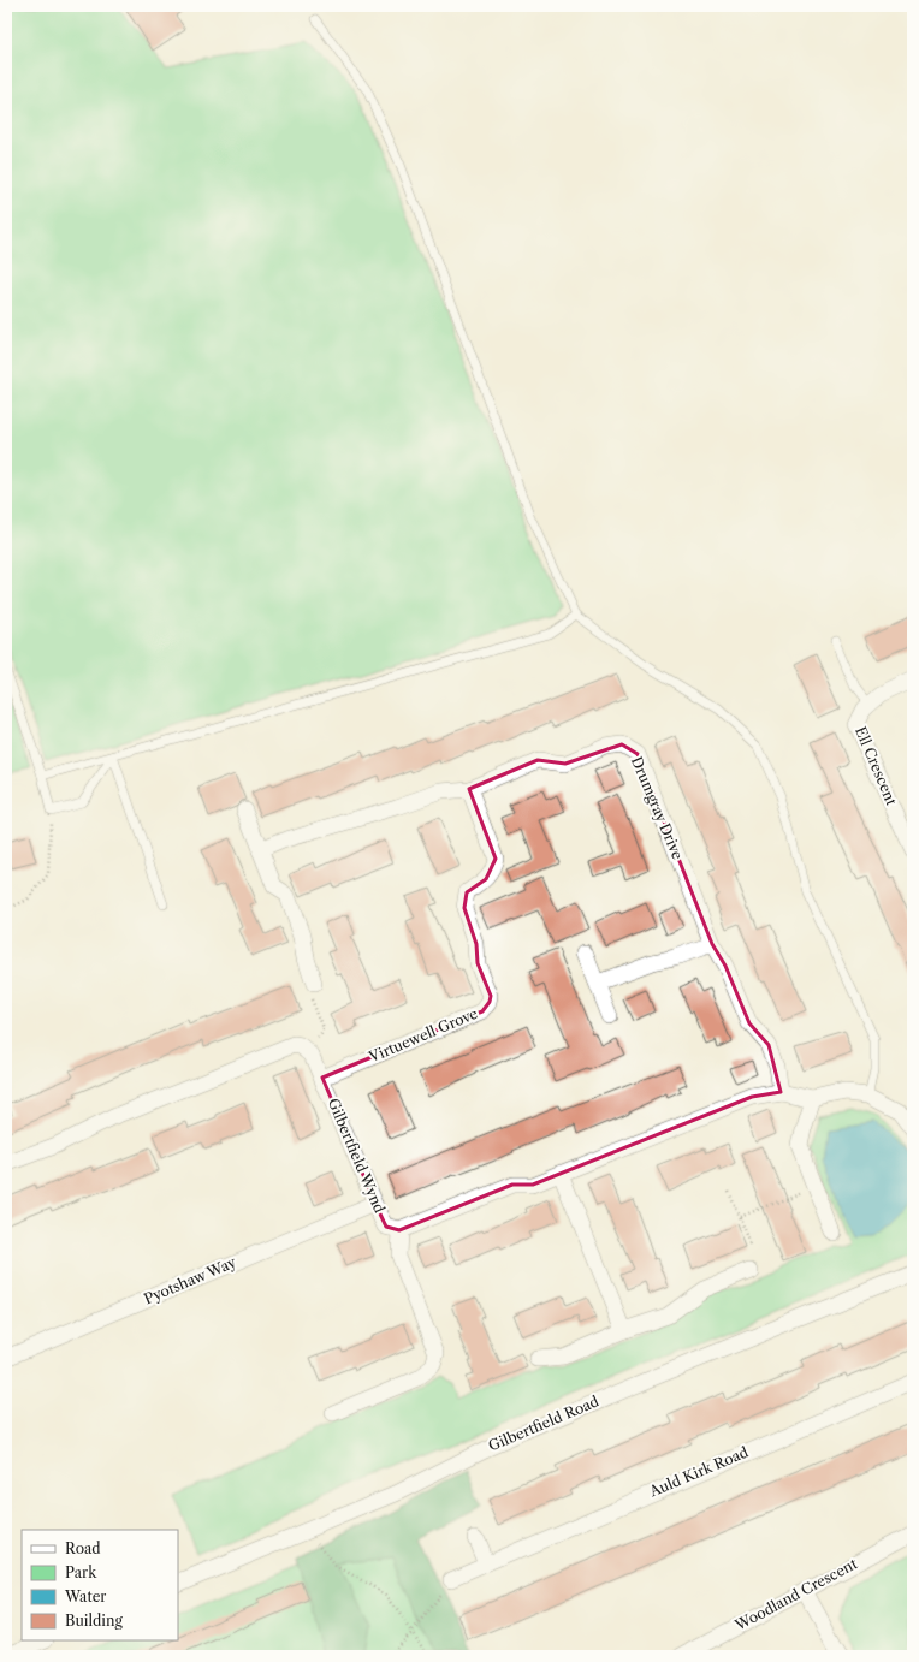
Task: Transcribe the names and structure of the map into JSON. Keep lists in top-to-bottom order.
{
  "streets": {
    "street": [
      "Ell Crescent",
      "Drumgray Drive",
      "Virtuewell Grove",
      "Gilbertfield Wynd",
      "Pyotshaw Way",
      "Gilbertfield Road",
      "Auld Kirk Road",
      "Woodland Crescent"
    ]
  },
  "crossings": [
    ["Drumgray Drive", "Virtuewell Grove"],
    ["Virtuewell Grove", "Gilbertfield Wynd"],
    ["Gilbertfield Wynd", "Pyotshaw Way"]
  ],
  "legend": [
    "Road",
    "Park",
    "Water",
    "Building"
  ]
}
